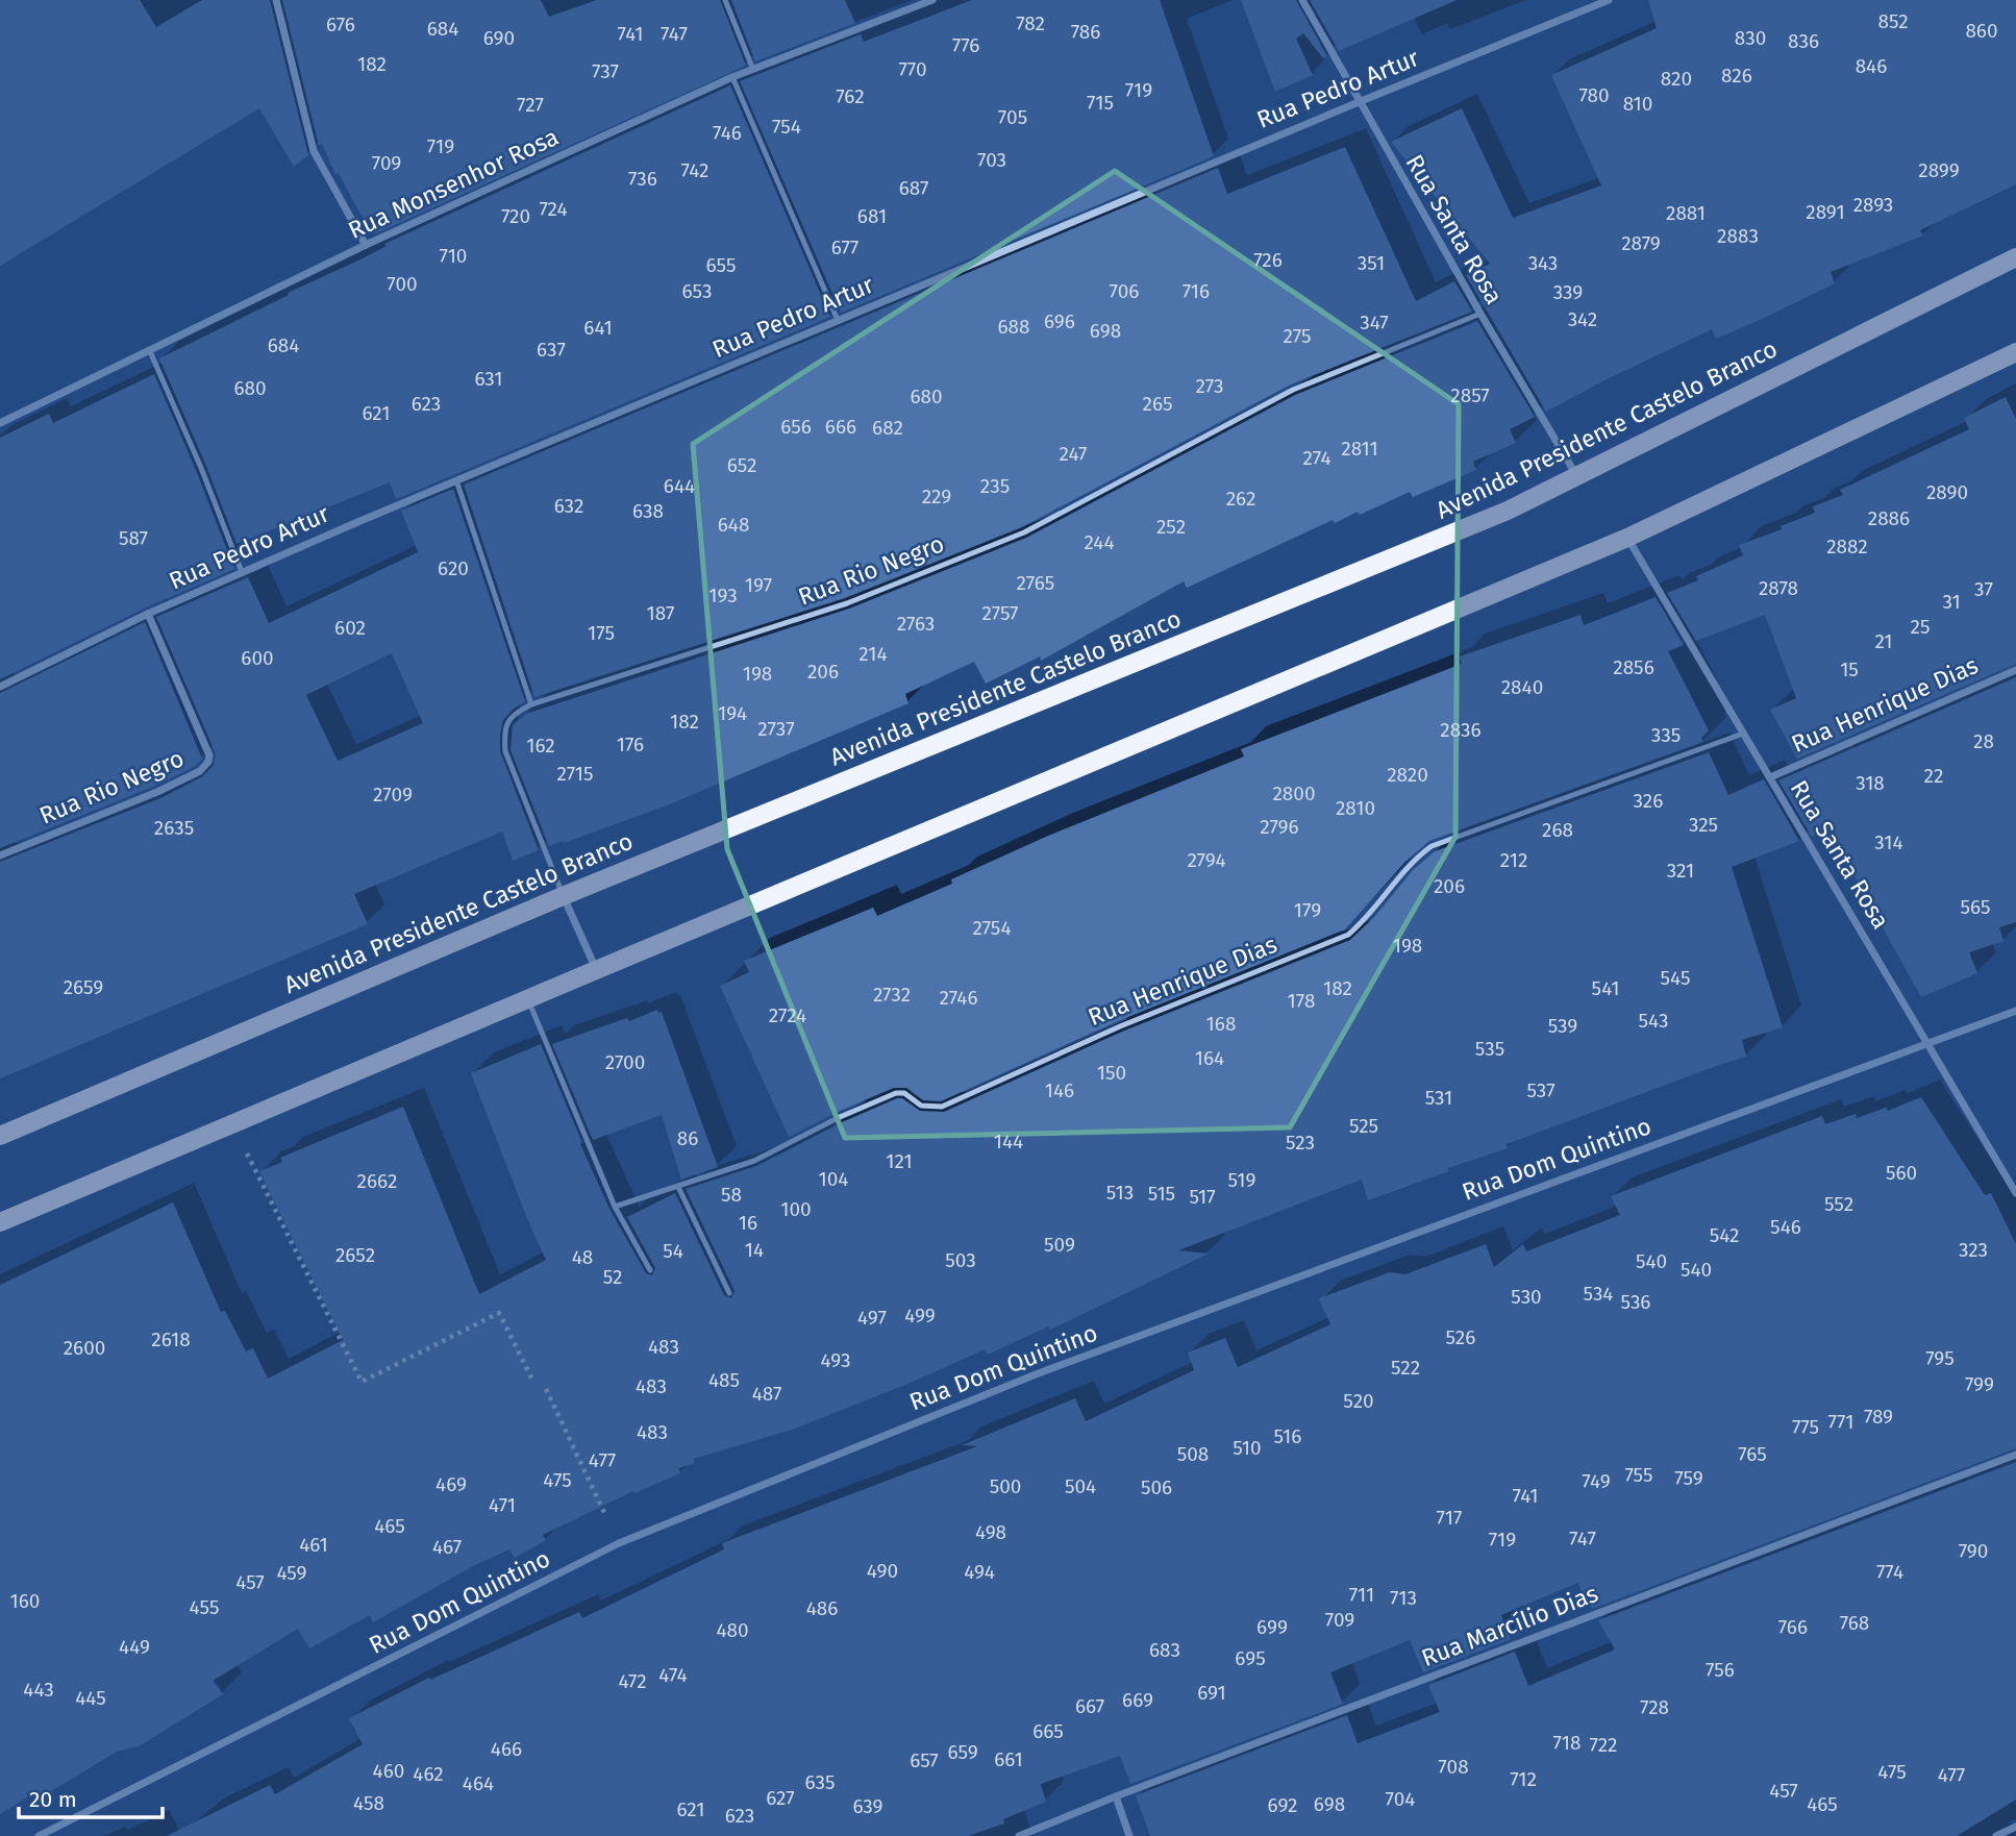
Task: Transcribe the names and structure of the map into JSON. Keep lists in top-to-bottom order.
{
  "streets": {
    "main road": ["Avenida Presidente Castelo Branco"],
    "street": [
      "Rua Pedro Artur",
      "Rua Monsenhor Rosa",
      "Rua Santa Rosa",
      "Rua Rio Negro",
      "Rua Henrique Dias",
      "Rua Dom Quintino",
      "Rua Marcílio Dias"
    ]
  },
  "crossings": [
    ["Rua Pedro Artur", "Rua Santa Rosa"],
    ["Rua Pedro Artur", "Rua Rio Negro"],
    ["Rua Santa Rosa", "Avenida Presidente Castelo Branco"],
    ["Rua Santa Rosa", "Rua Rio Negro"],
    ["Rua Santa Rosa", "Rua Henrique Dias"],
    ["Rua Santa Rosa", "Rua Dom Quintino"],
    ["Avenida Presidente Castelo Branco", "Rua Rio Negro"]
  ],
  "house_numbers": [
    "852",
    "782",
    "676",
    "684",
    "860",
    "786",
    "741",
    "747",
    "690",
    "830",
    "836",
    "776",
    "182",
    "846",
    "770",
    "737",
    "826",
    "820",
    "719",
    "780",
    "762",
    "715",
    "810",
    "727",
    "705",
    "754",
    "746",
    "719",
    "703",
    "709",
    "742",
    "2899",
    "736",
    "687",
    "2893",
    "724",
    "2891",
    "2881",
    "720",
    "681",
    "2883",
    "2879",
    "677",
    "710",
    "726",
    "351",
    "343",
    "655",
    "700",
    "653",
    "706",
    "716",
    "339",
    "342",
    "696",
    "347",
    "688",
    "641",
    "698",
    "275",
    "684",
    "637",
    "631",
    "273",
    "680",
    "2857",
    "680",
    "623",
    "265",
    "621",
    "656",
    "666",
    "682",
    "2811",
    "247",
    "274",
    "652",
    "644",
    "235",
    "2890",
    "229",
    "262",
    "632",
    "638",
    "2886",
    "648",
    "252",
    "587",
    "244",
    "2882",
    "620",
    "2765",
    "197",
    "2878",
    "37",
    "193",
    "31",
    "187",
    "2757",
    "2763",
    "25",
    "602",
    "175",
    "21",
    "214",
    "600",
    "2856",
    "15",
    "206",
    "198",
    "2840",
    "194",
    "182",
    "2737",
    "2836",
    "335",
    "28",
    "176",
    "162",
    "2715",
    "2820",
    "22",
    "318",
    "2800",
    "2709",
    "326",
    "2810",
    "325",
    "2796",
    "2635",
    "268",
    "314",
    "2794",
    "212",
    "321",
    "206",
    "565",
    "179",
    "2754",
    "198",
    "545",
    "2659",
    "182",
    "541",
    "2732",
    "2746",
    "178",
    "2724",
    "543",
    "168",
    "539",
    "535",
    "164",
    "2700",
    "150",
    "146",
    "537",
    "531",
    "525",
    "86",
    "144",
    "523",
    "121",
    "560",
    "104",
    "519",
    "2662",
    "513",
    "515",
    "58",
    "517",
    "552",
    "100",
    "16",
    "546",
    "542",
    "509",
    "14",
    "323",
    "54",
    "2652",
    "48",
    "503",
    "540",
    "540",
    "52",
    "534",
    "530",
    "536",
    "499",
    "497",
    "526",
    "2618",
    "483",
    "2600",
    "795",
    "493",
    "522",
    "485",
    "799",
    "483",
    "487",
    "520",
    "789",
    "771",
    "775",
    "483",
    "516",
    "510",
    "508",
    "765",
    "477",
    "755",
    "759",
    "475",
    "749",
    "469",
    "500",
    "504",
    "506",
    "741",
    "471",
    "717",
    "465",
    "498",
    "747",
    "719",
    "461",
    "467",
    "790",
    "490",
    "494",
    "774",
    "459",
    "457",
    "711",
    "713",
    "160",
    "455",
    "486",
    "709",
    "768",
    "699",
    "766",
    "480",
    "449",
    "683",
    "695",
    "756",
    "474",
    "472",
    "443",
    "691",
    "445",
    "669",
    "667",
    "728",
    "665",
    "718",
    "722",
    "466",
    "659",
    "661",
    "657",
    "708",
    "460",
    "475",
    "462",
    "477",
    "712",
    "635",
    "464",
    "457",
    "627",
    "704",
    "458",
    "698",
    "465",
    "692",
    "639",
    "621",
    "623"
  ],
  "scale_bar": "20 m"
}
